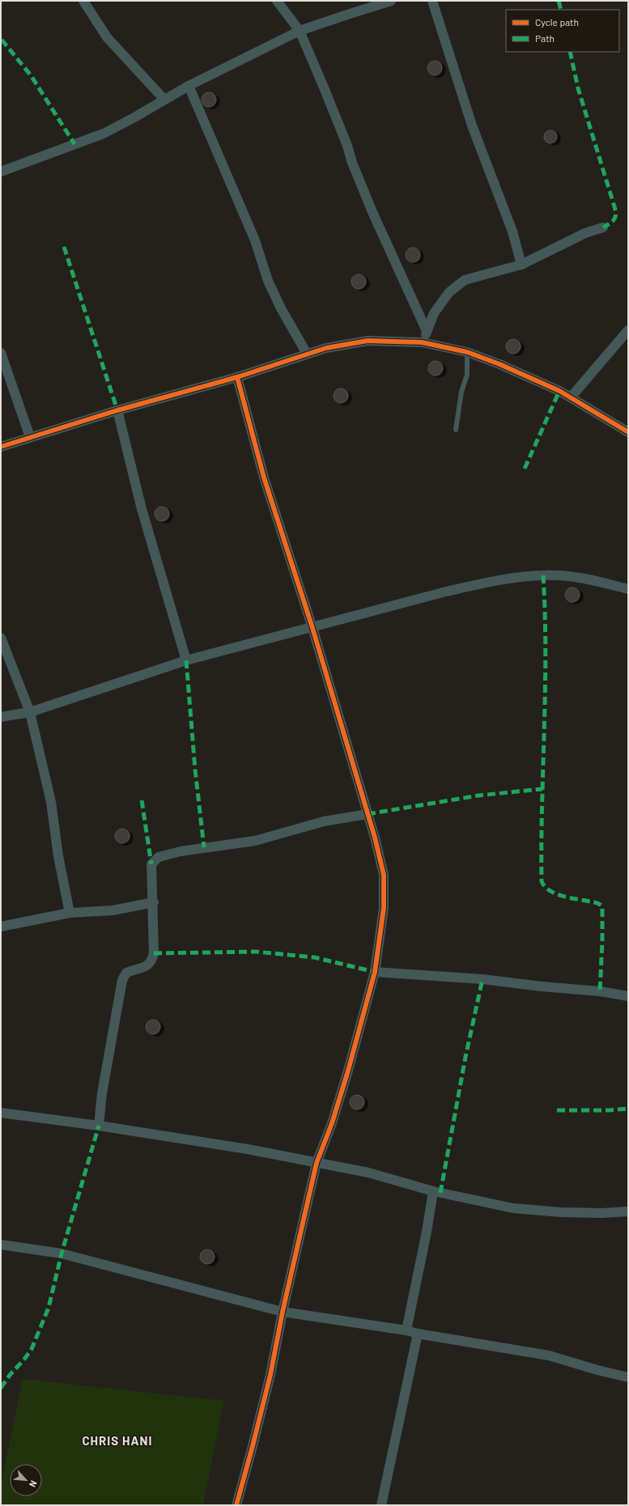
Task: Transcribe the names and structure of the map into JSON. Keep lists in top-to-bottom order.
{
  "districts": ["CHRIS HANI"],
  "legend": ["Cycle path", "Path"],
  "north": "bottom right"
}
